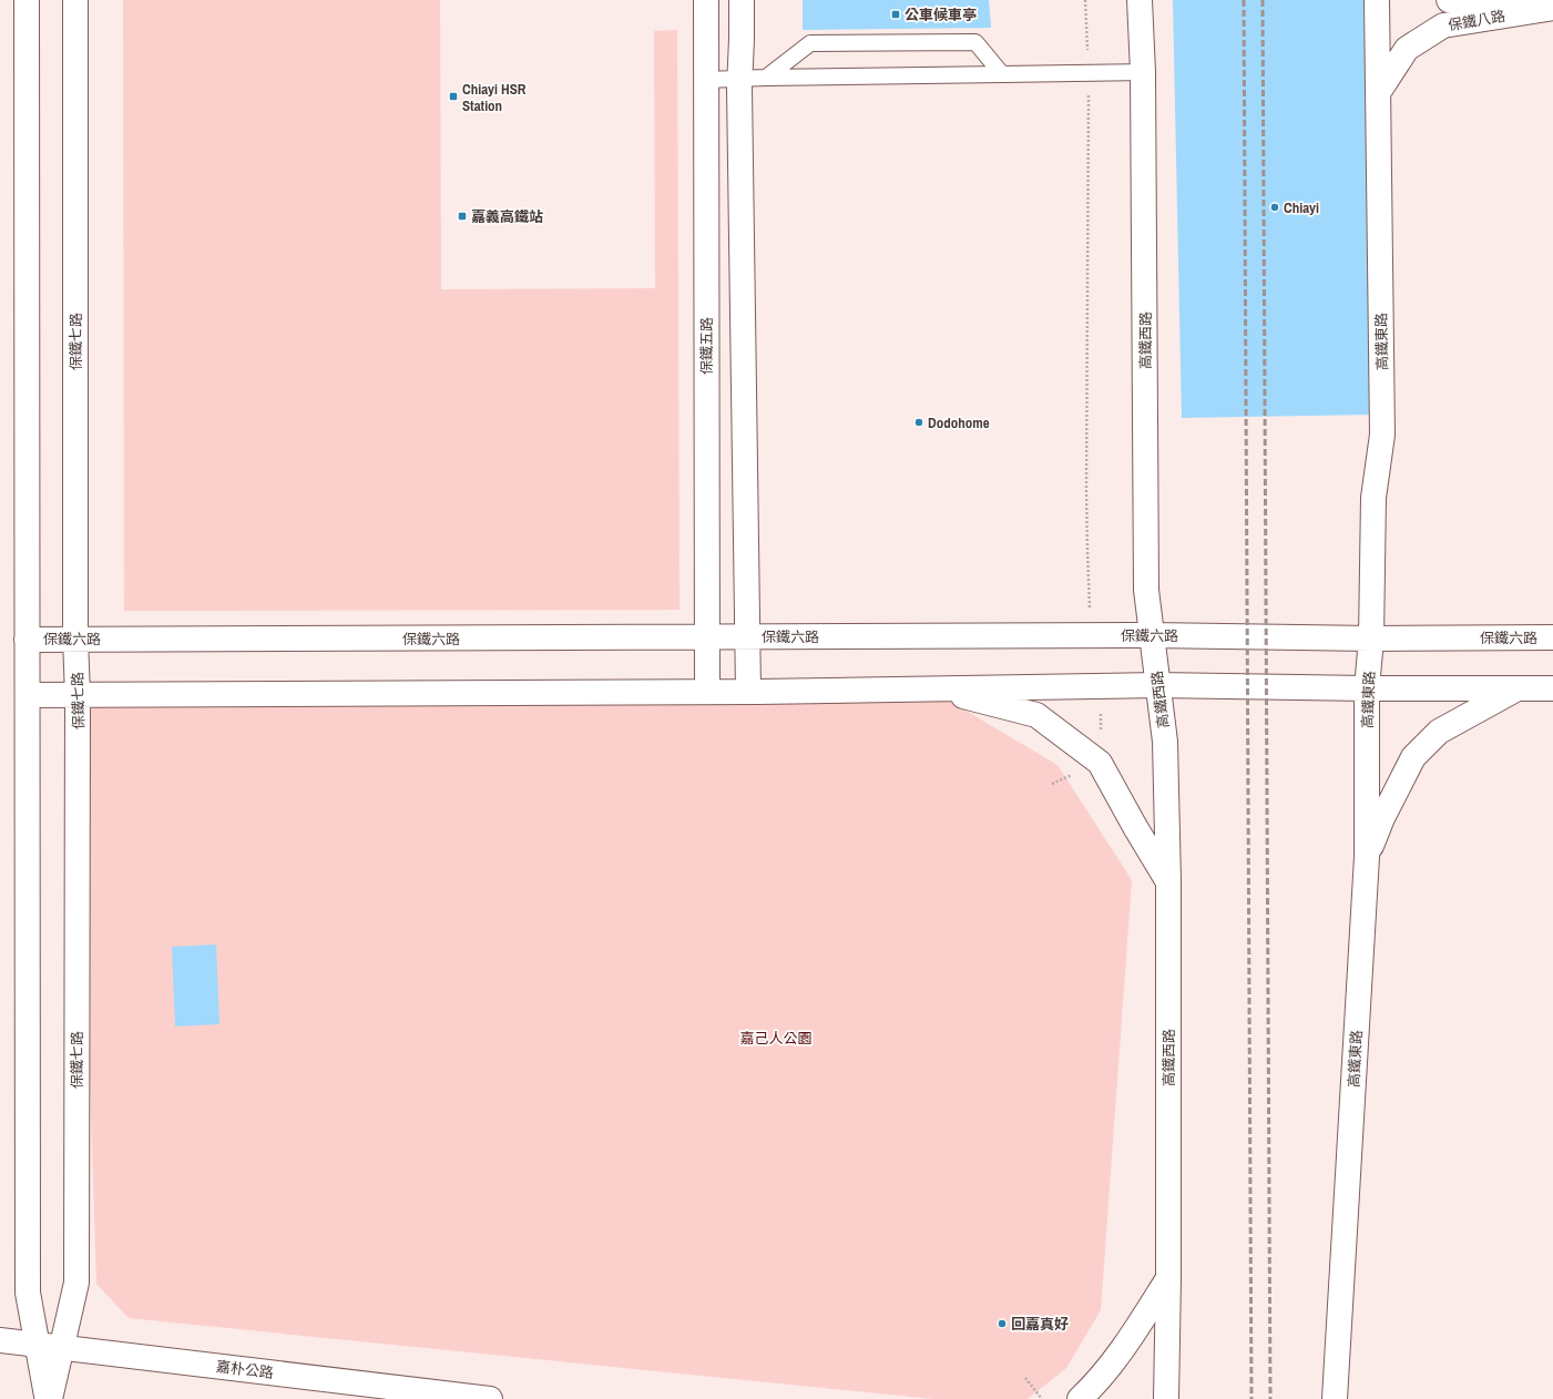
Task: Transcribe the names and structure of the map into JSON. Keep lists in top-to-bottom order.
{
  "streets": {
    "street": [
      "保鐵八路",
      "高鐵西路",
      "保鐵七路",
      "高鐵東路",
      "保鐵五路",
      "保鐵六路",
      "嘉朴公路"
    ]
  },
  "crossings": [
    ["保鐵八路", "高鐵東路"],
    ["高鐵西路", "保鐵六路"],
    ["保鐵七路", "保鐵六路"],
    ["保鐵七路", "嘉朴公路"],
    ["高鐵東路", "保鐵六路"],
    ["保鐵五路", "保鐵六路"]
  ],
  "parks": ["嘉己人公園"],
  "places": {
    "transit": ["公車候車亭", "Chiayi HSR Station", "嘉義高鐵站"],
    "other": ["Chiayi", "Dodohome", "回嘉真好"]
  }
}
